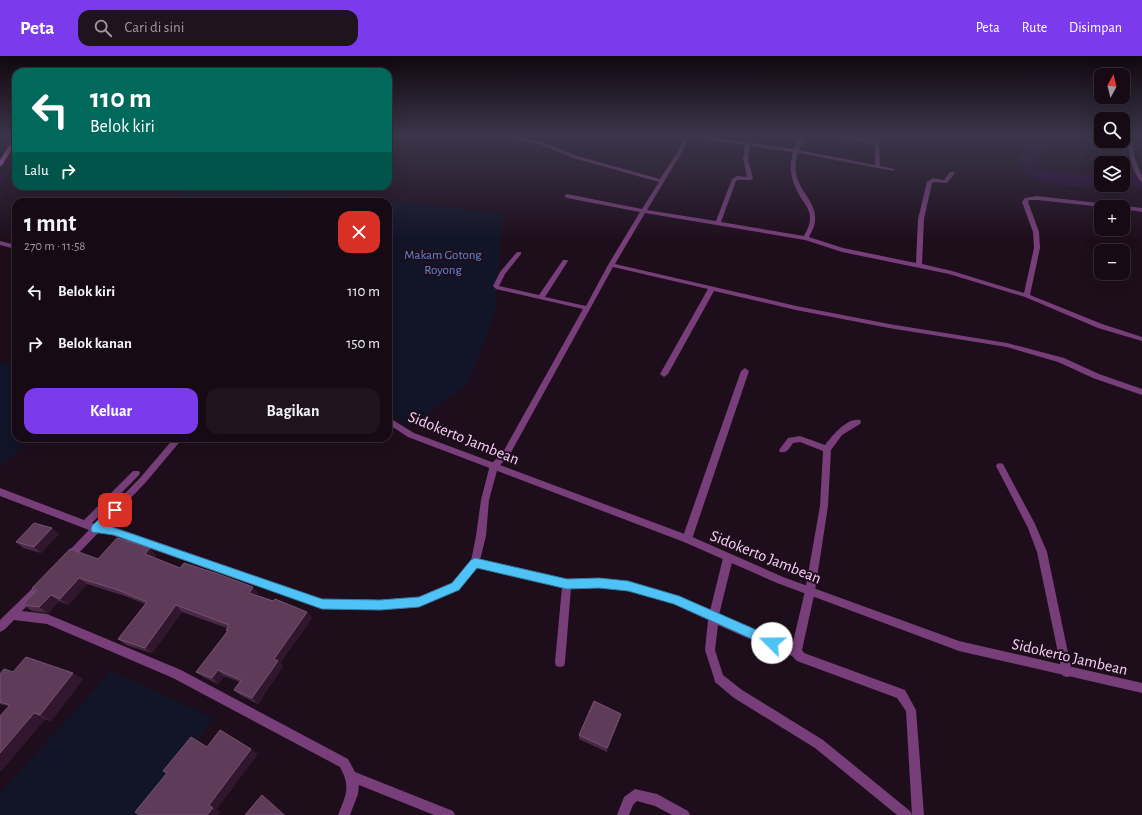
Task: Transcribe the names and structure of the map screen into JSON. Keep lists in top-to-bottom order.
{
  "streets": {
    "street": ["Sidokerto Jambean"]
  },
  "parks": ["Makam Gotong Royong"],
  "north": "top",
  "page": {
    "header": "Peta",
    "search": "Cari di sini",
    "nav": ["Peta", "Rute", "Disimpan"],
    "map_buttons": ["+", "−"],
    "turn": ["110 m", "Belok kiri"],
    "then": "Lalu",
    "heading": ["1 mnt", "270 m · 11:58"],
    "list": [
      {
        "name": "Belok kiri",
        "value": "110 m"
      },
      {
        "name": "Belok kanan",
        "value": "150 m"
      }
    ],
    "buttons": ["Keluar", "Bagikan"]
  }
}
